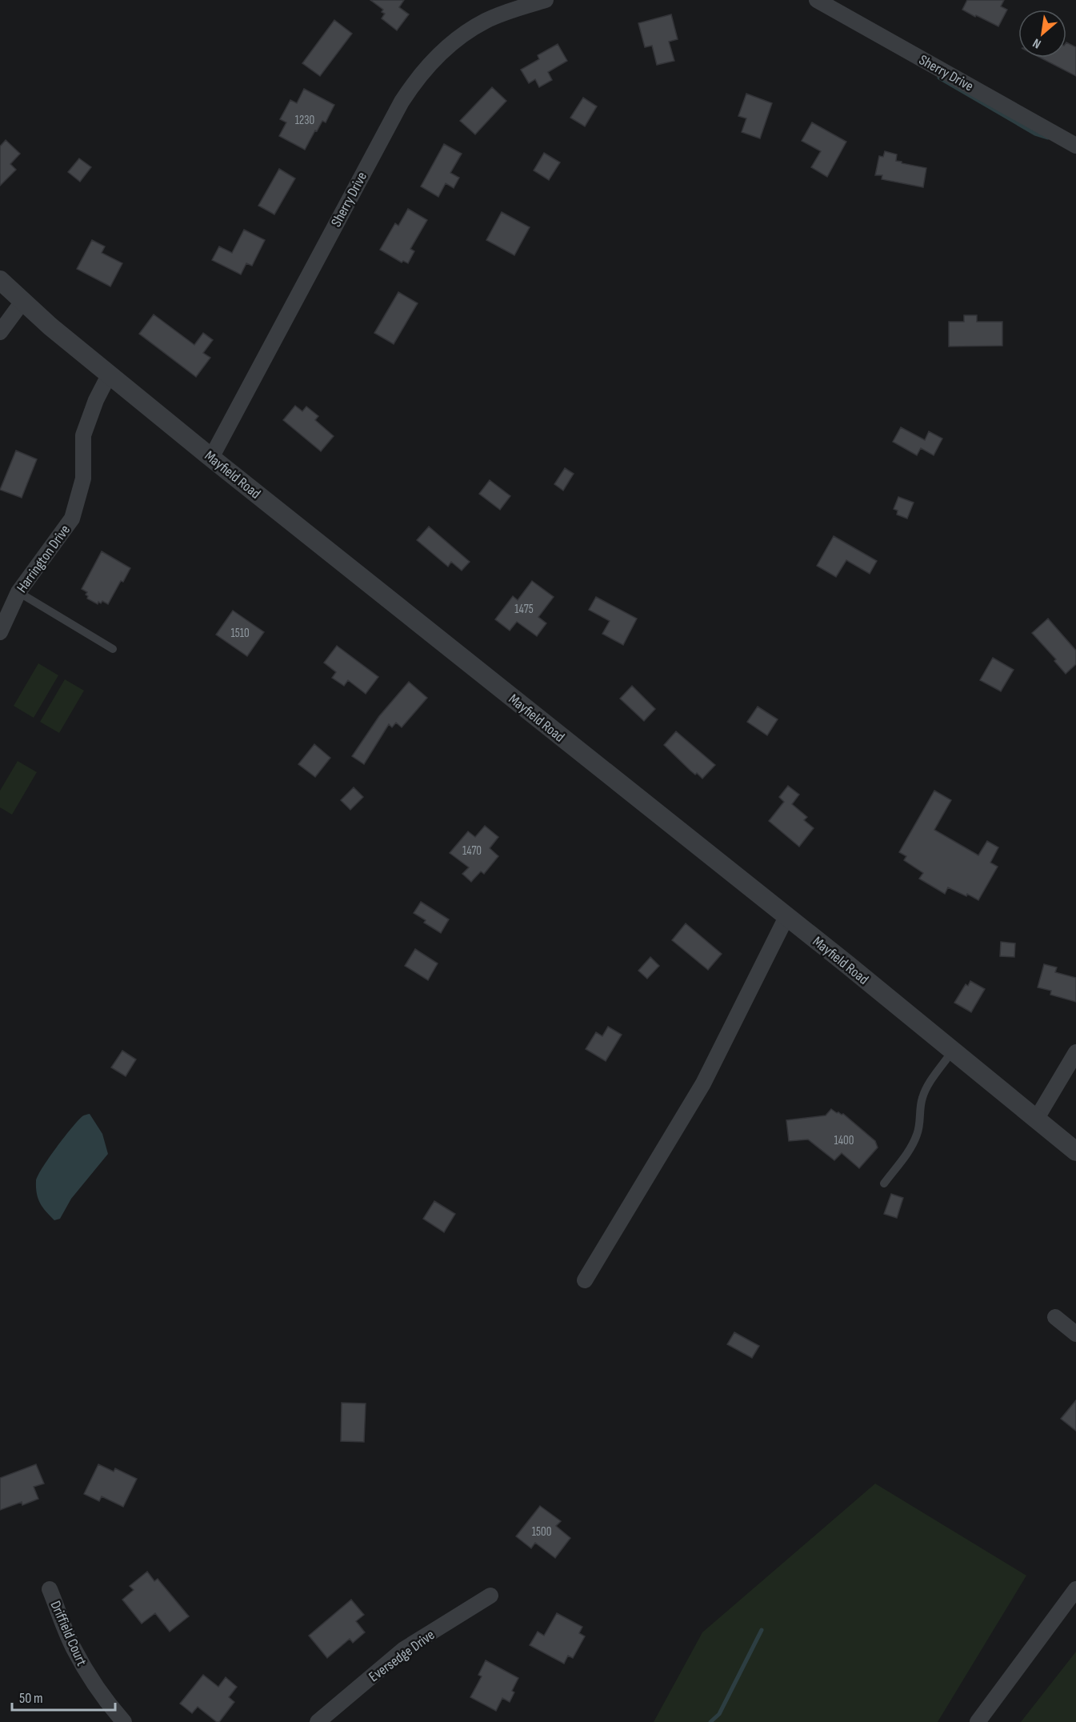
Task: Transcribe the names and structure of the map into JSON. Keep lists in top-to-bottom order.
{
  "streets": {
    "street": [
      "Sherry Drive",
      "Mayfield Road",
      "Harrington Drive",
      "Driffield Court",
      "Eversedge Drive"
    ]
  },
  "crossings": [
    ["Sherry Drive", "Mayfield Road"],
    ["Mayfield Road", "Harrington Drive"]
  ],
  "house_numbers": [
    "1230",
    "1475",
    "1510",
    "1470",
    "1400",
    "1500"
  ],
  "scale_bar": "50 m",
  "north": "bottom left"
}
